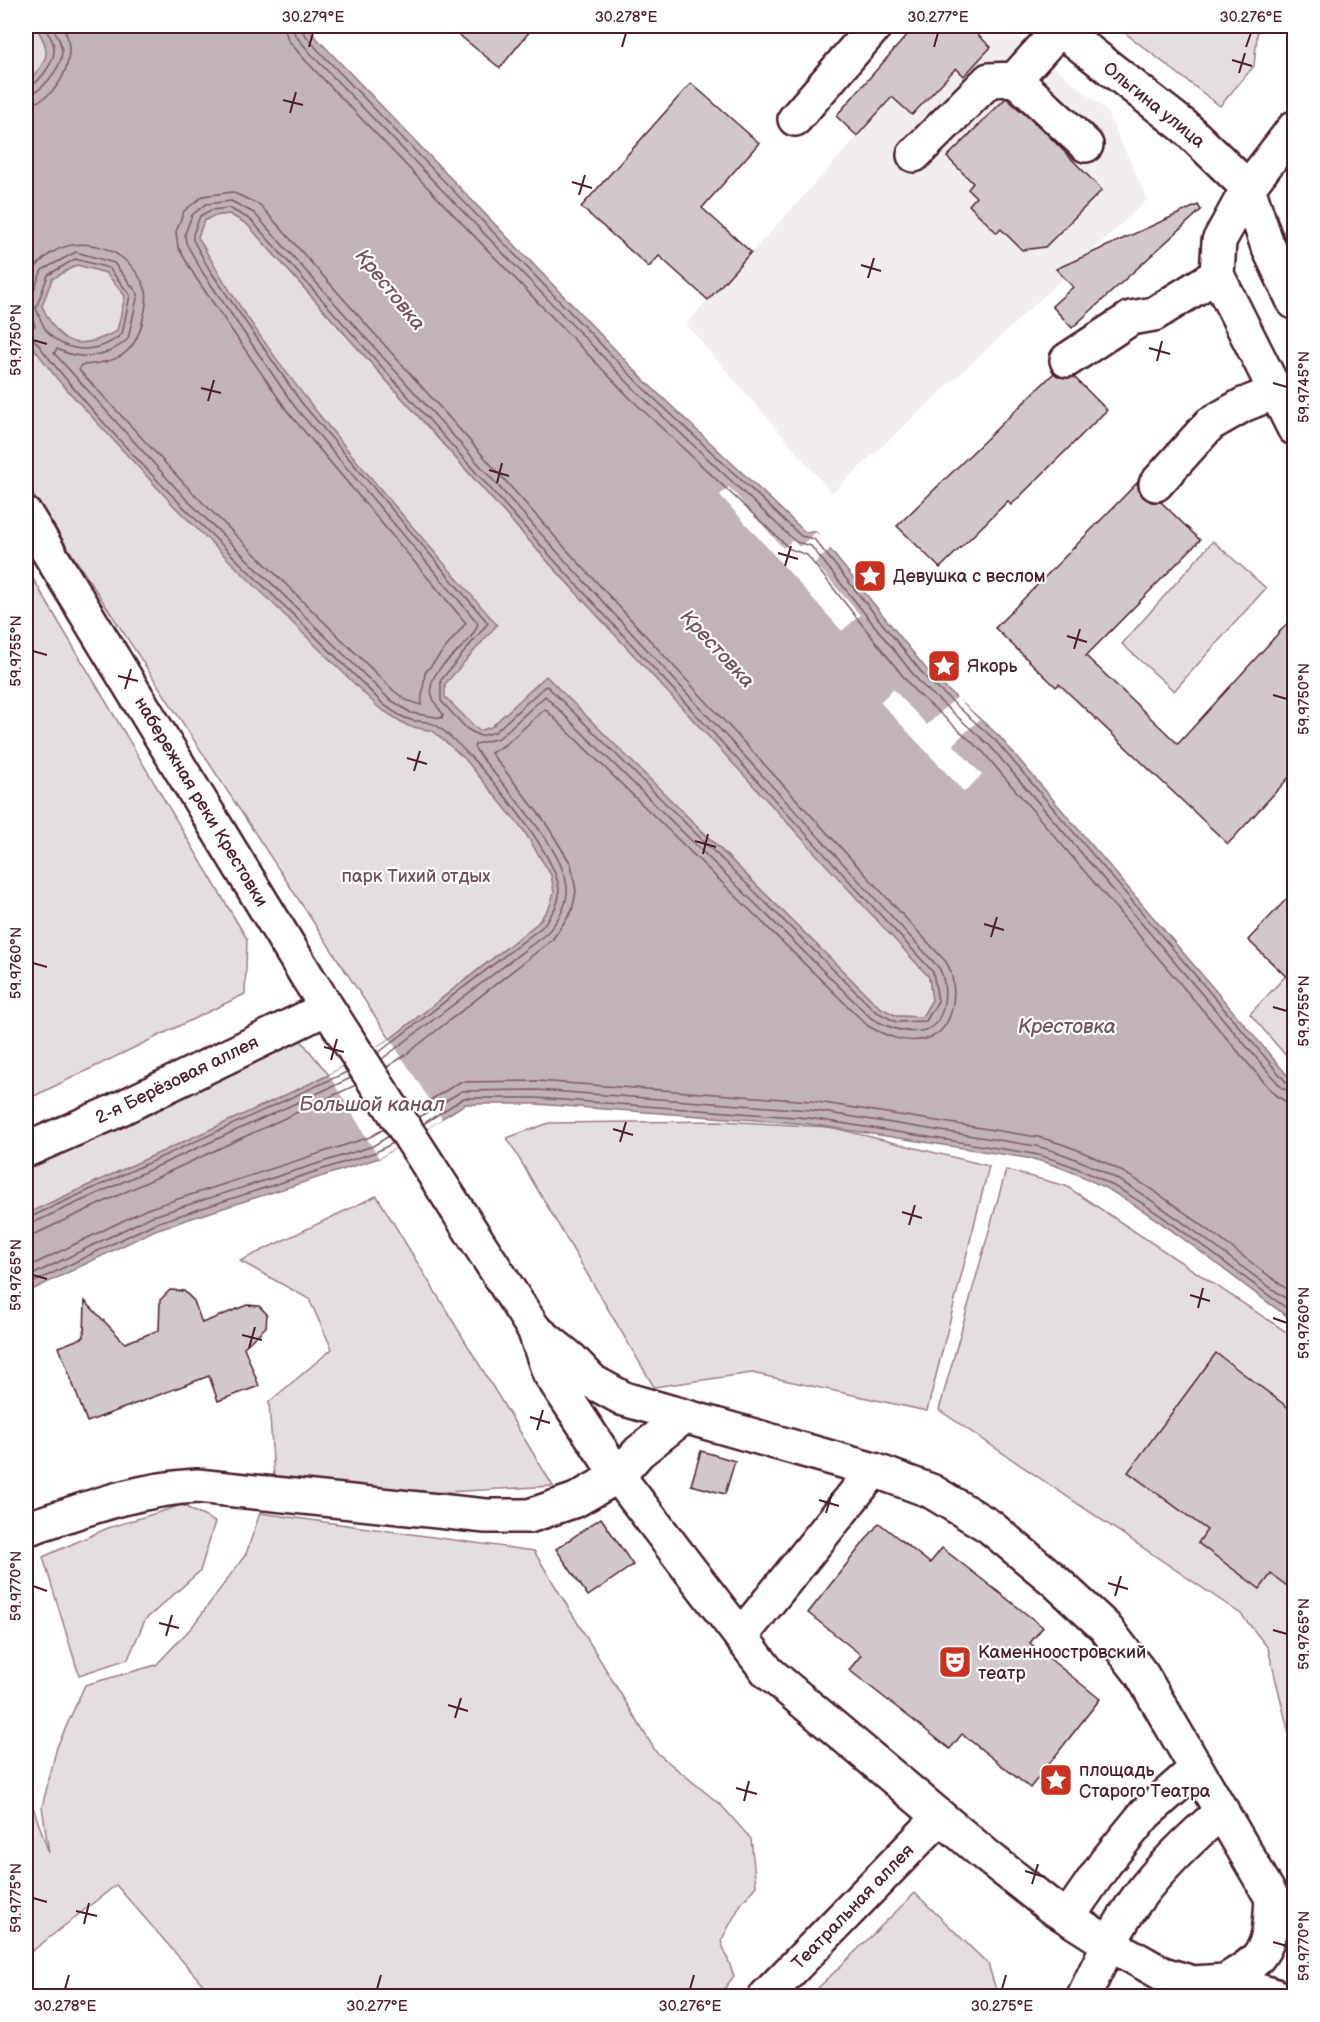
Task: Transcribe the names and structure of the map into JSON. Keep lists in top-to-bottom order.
{
  "streets": {
    "street": [
      "Ольгина улица",
      "набережная реки Крестовки",
      "2-я Берёзовая аллея",
      "Театральная аллея"
    ]
  },
  "crossings": [
    ["набережная реки Крестовки", "2-я Берёзовая аллея"]
  ],
  "water": ["Крестовка", "Большой канал"],
  "parks": ["парк Тихий отдых"],
  "places": {
    "place": ["Девушка с веслом", "Якорь", "площадь Старого Театра"],
    "theatre": ["Каменноостровский театр"]
  },
  "coordinates": [
    "30.279°E",
    "30.278°E",
    "30.277°E",
    "30.276°E",
    "59.9750°N",
    "59.9745°N",
    "59.9755°N",
    "59.9760°N",
    "59.9765°N",
    "59.9770°N",
    "59.9775°N",
    "30.275°E"
  ]
}
